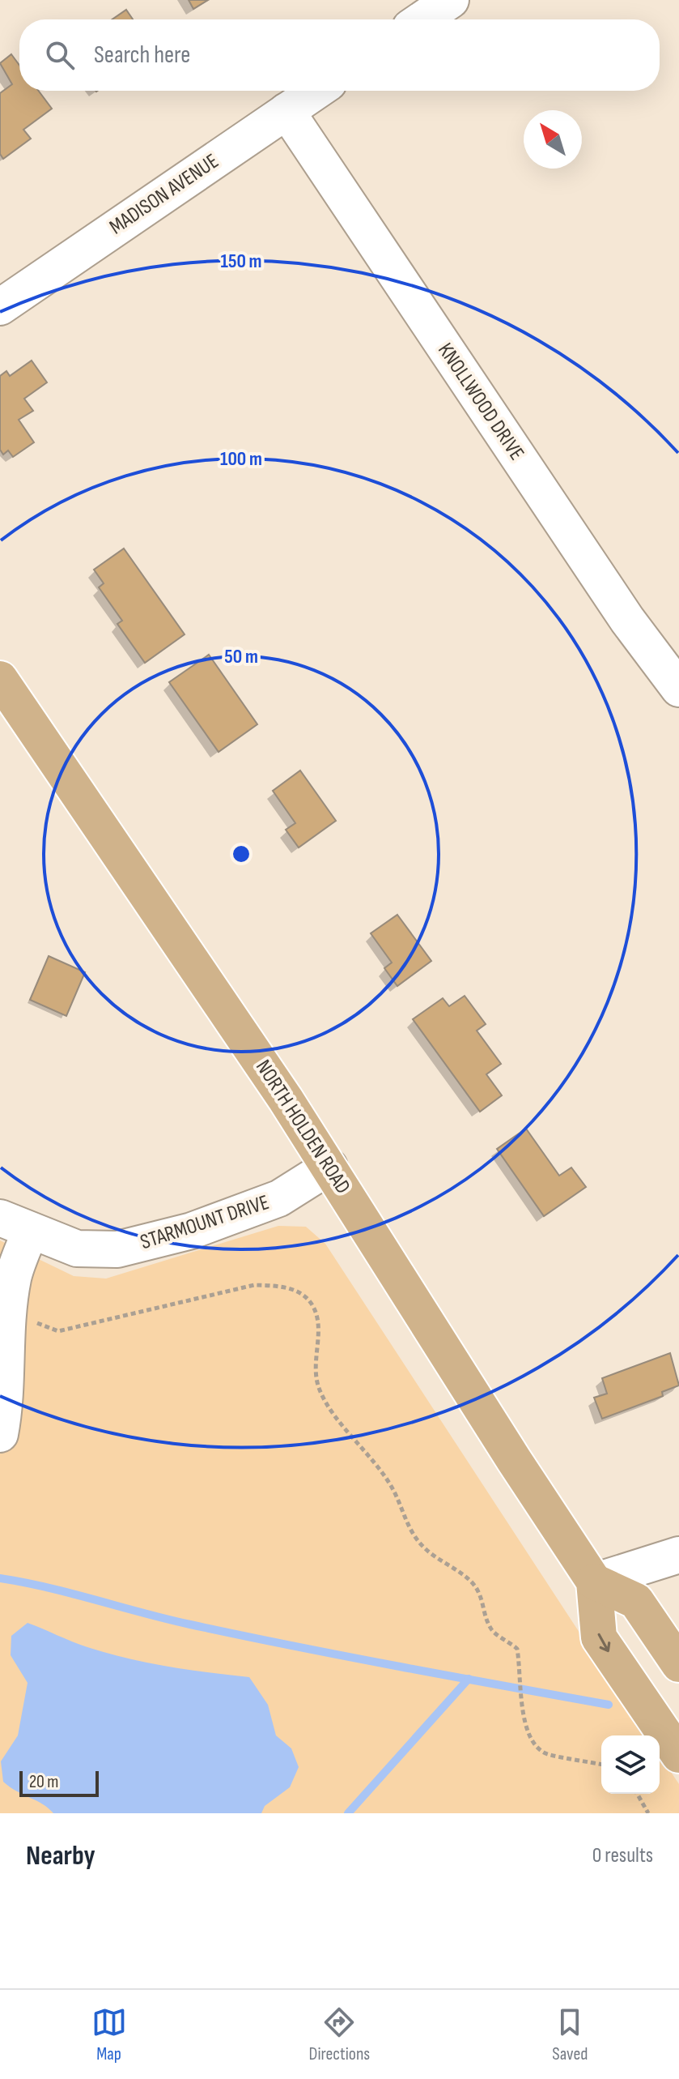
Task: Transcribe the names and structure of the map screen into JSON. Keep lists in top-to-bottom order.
{
  "streets": {
    "main road": ["NORTH HOLDEN ROAD"],
    "street": ["MADISON AVENUE", "KNOLLWOOD DRIVE", "STARMOUNT DRIVE"]
  },
  "crossings": [
    ["MADISON AVENUE", "KNOLLWOOD DRIVE"],
    ["NORTH HOLDEN ROAD", "STARMOUNT DRIVE"]
  ],
  "scale_bar": "20 m",
  "north": "top left",
  "page": {
    "search": "Search here",
    "scale": "20 m",
    "heading": ["Nearby", "0 results"],
    "nav": ["Map", "Directions", "Saved"]
  },
  "rings": ["150 m", "100 m", "50 m"]
}
